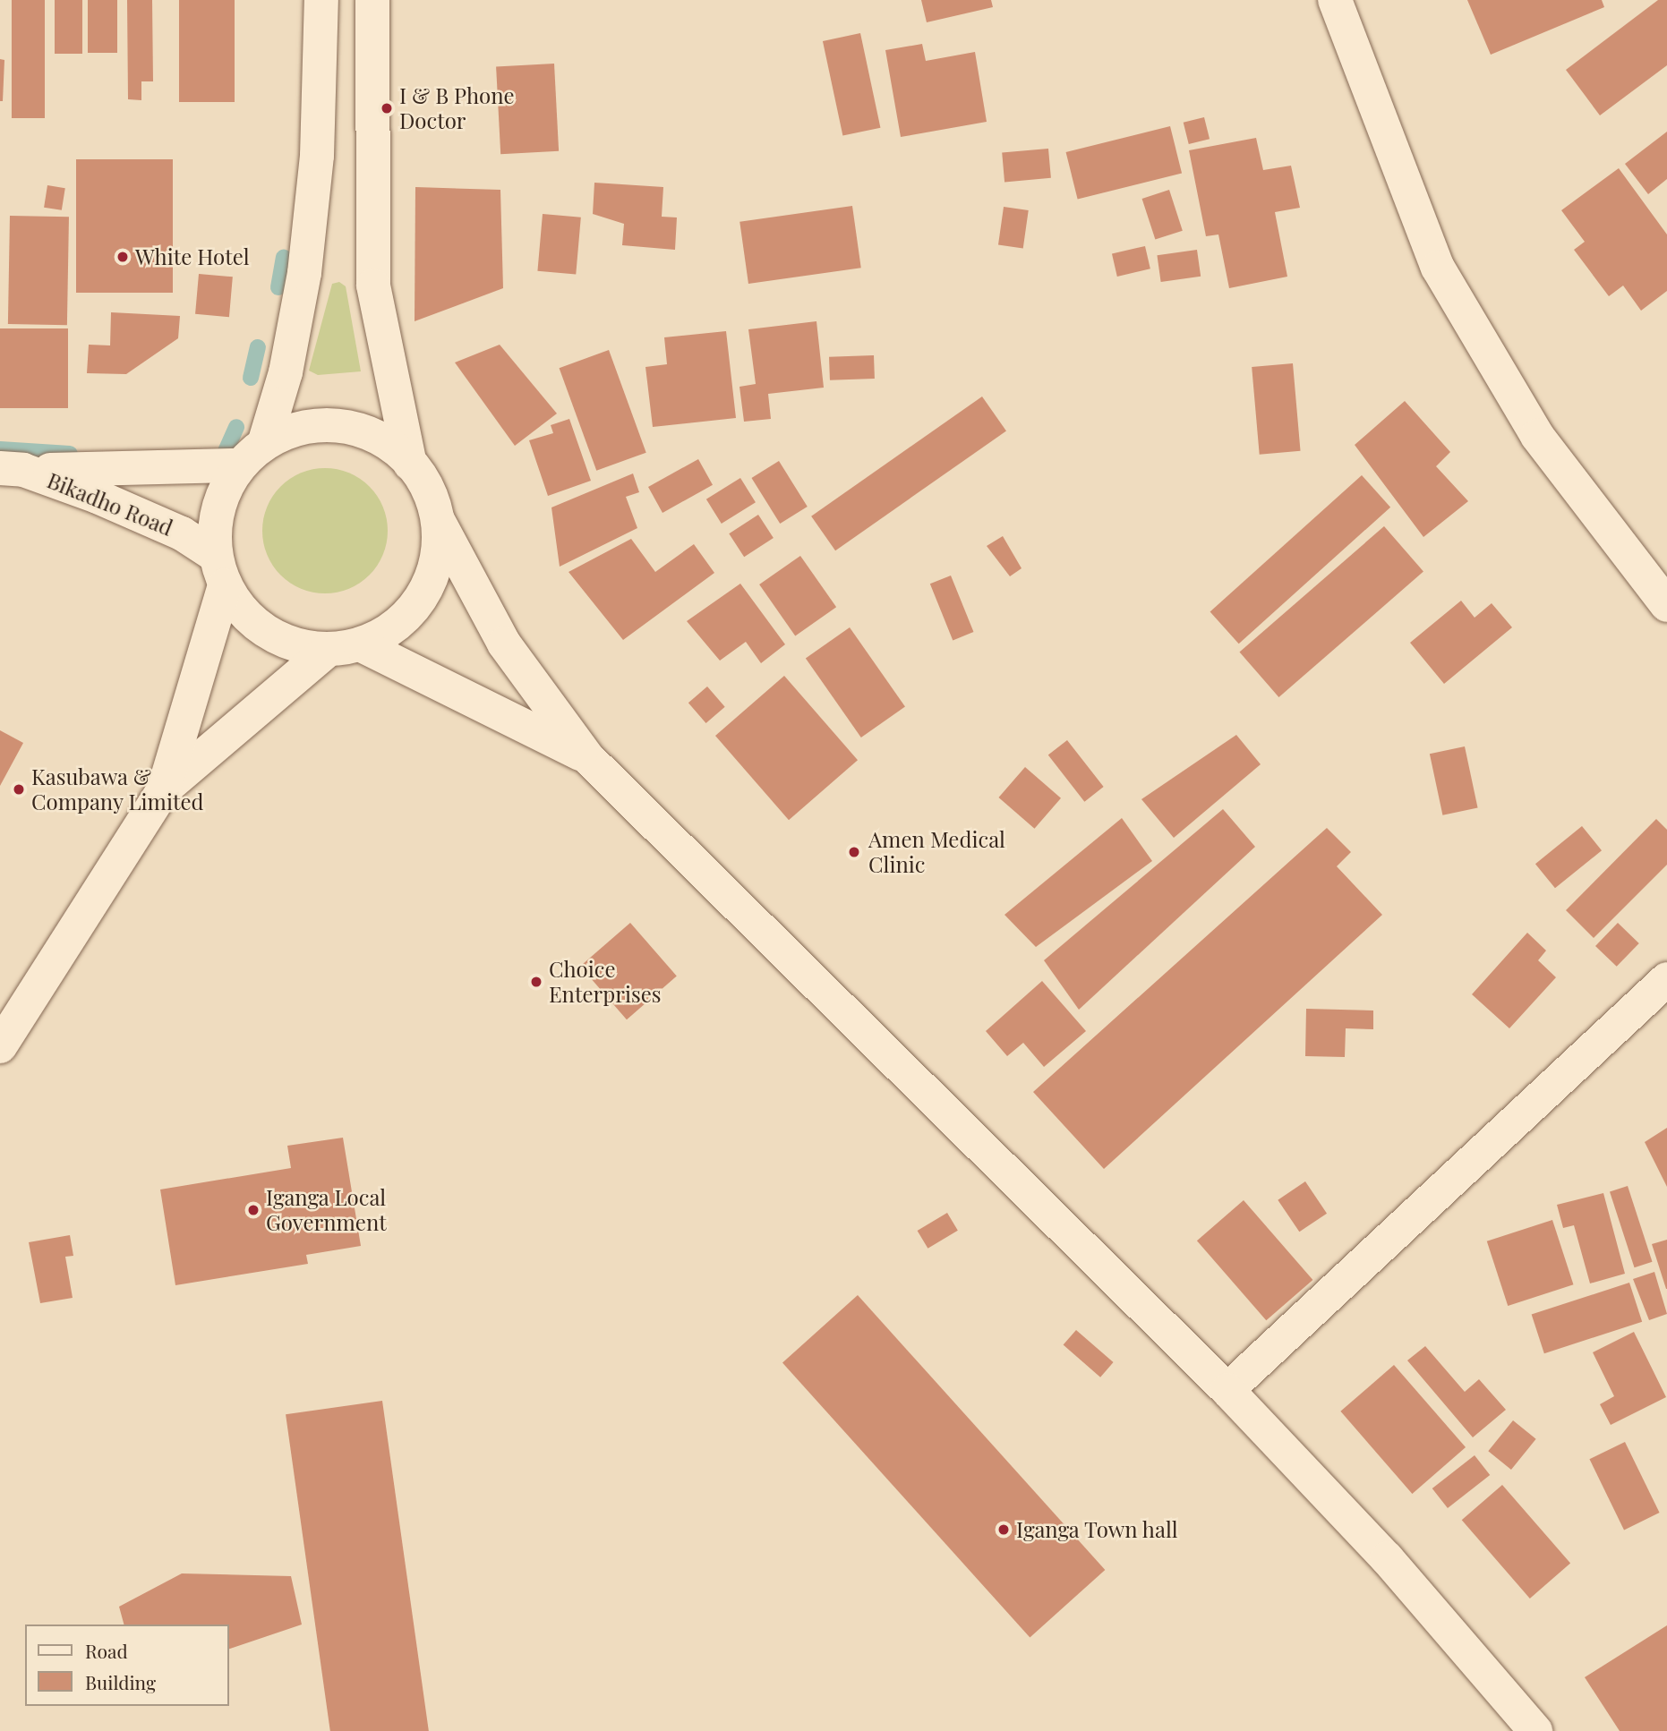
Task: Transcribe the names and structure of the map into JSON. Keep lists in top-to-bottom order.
{
  "streets": {
    "main road": ["Bikadho Road"]
  },
  "places": [
    "I & B Phone Doctor",
    "White Hotel",
    "Kasubawa & Company Limited",
    "Amen Medical Clinic",
    "Choice Enterprises",
    "Iganga Local Government",
    "Iganga Town hall"
  ],
  "legend": ["Road", "Building"]
}
